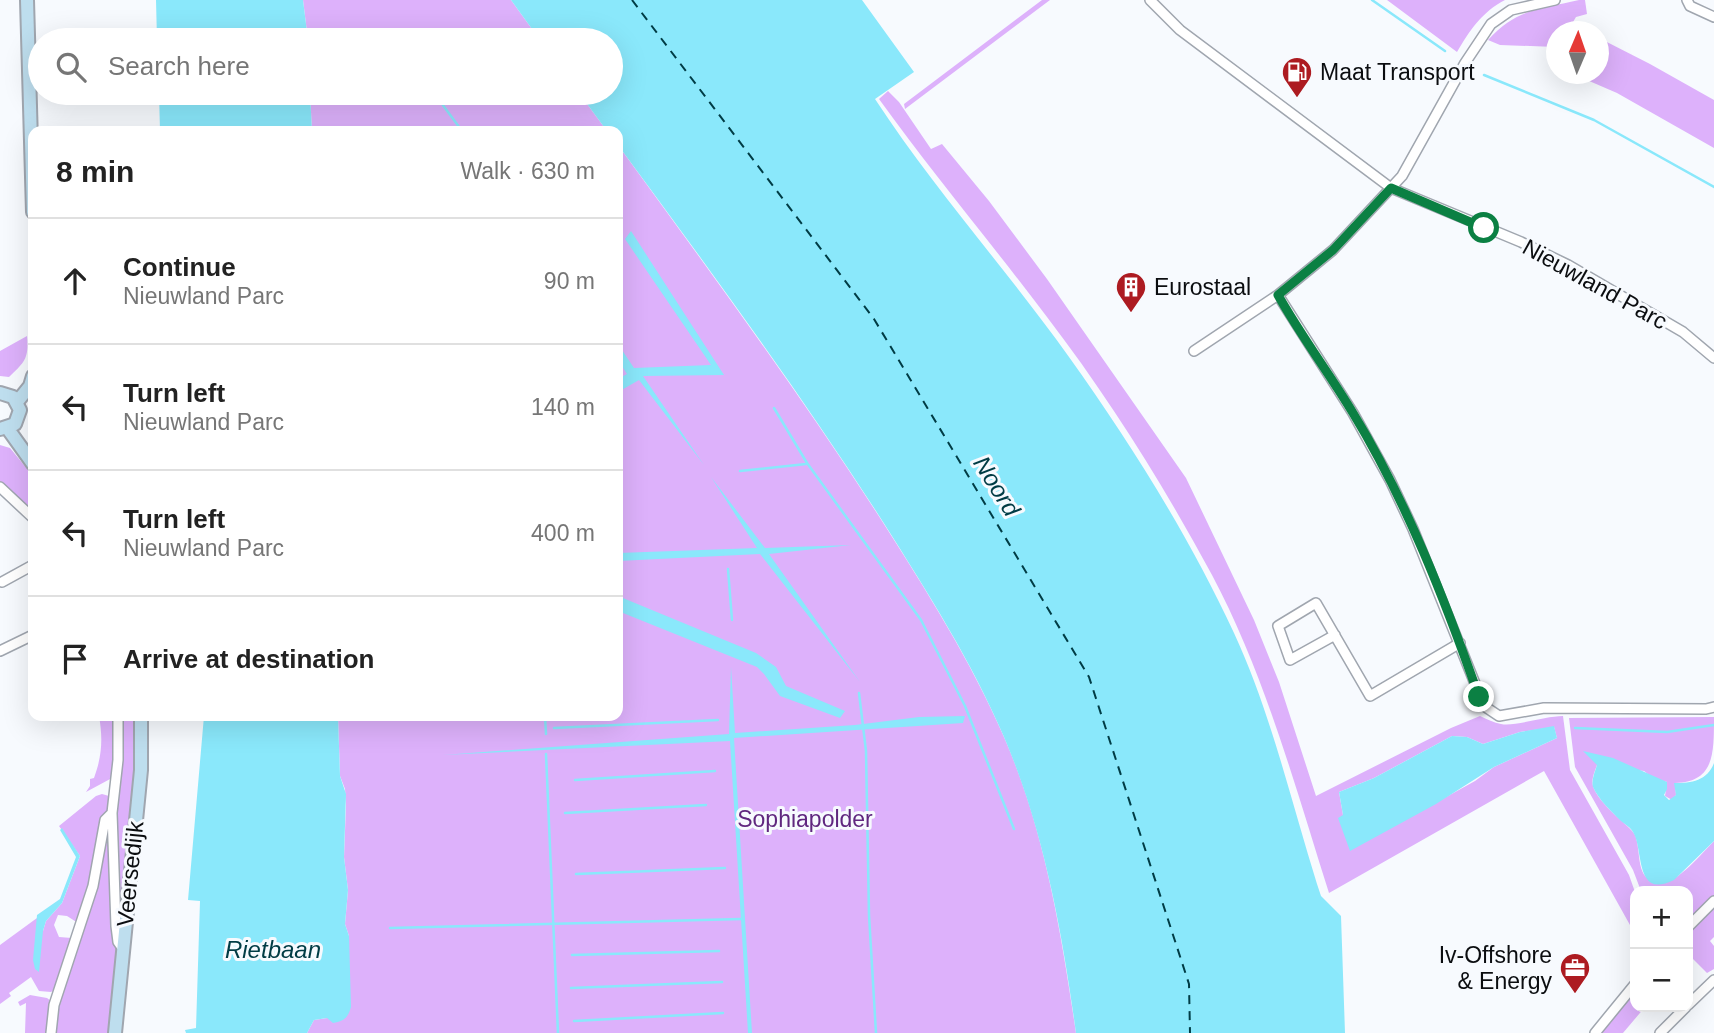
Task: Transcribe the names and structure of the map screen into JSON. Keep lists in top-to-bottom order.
{
  "streets": {
    "main road": ["Veersedijk"],
    "street": ["Nieuwland Parc"]
  },
  "water": ["Noord", "Rietbaan"],
  "parks": ["Sophiapolder"],
  "places": {
    "fuel station": ["Maat Transport"],
    "building": ["Eurostaal"],
    "office": ["Iv-Offshore & Energy"]
  },
  "north": "top",
  "page": {
    "search": "Search here",
    "heading": ["8 min", "Walk · 630 m"],
    "list": [
      ["Continue", "Nieuwland Parc", "90 m"],
      ["Turn left", "Nieuwland Parc", "140 m"],
      ["Turn left", "Nieuwland Parc", "400 m"],
      "Arrive at destination"
    ],
    "map_buttons": ["+", "−"]
  }
}
